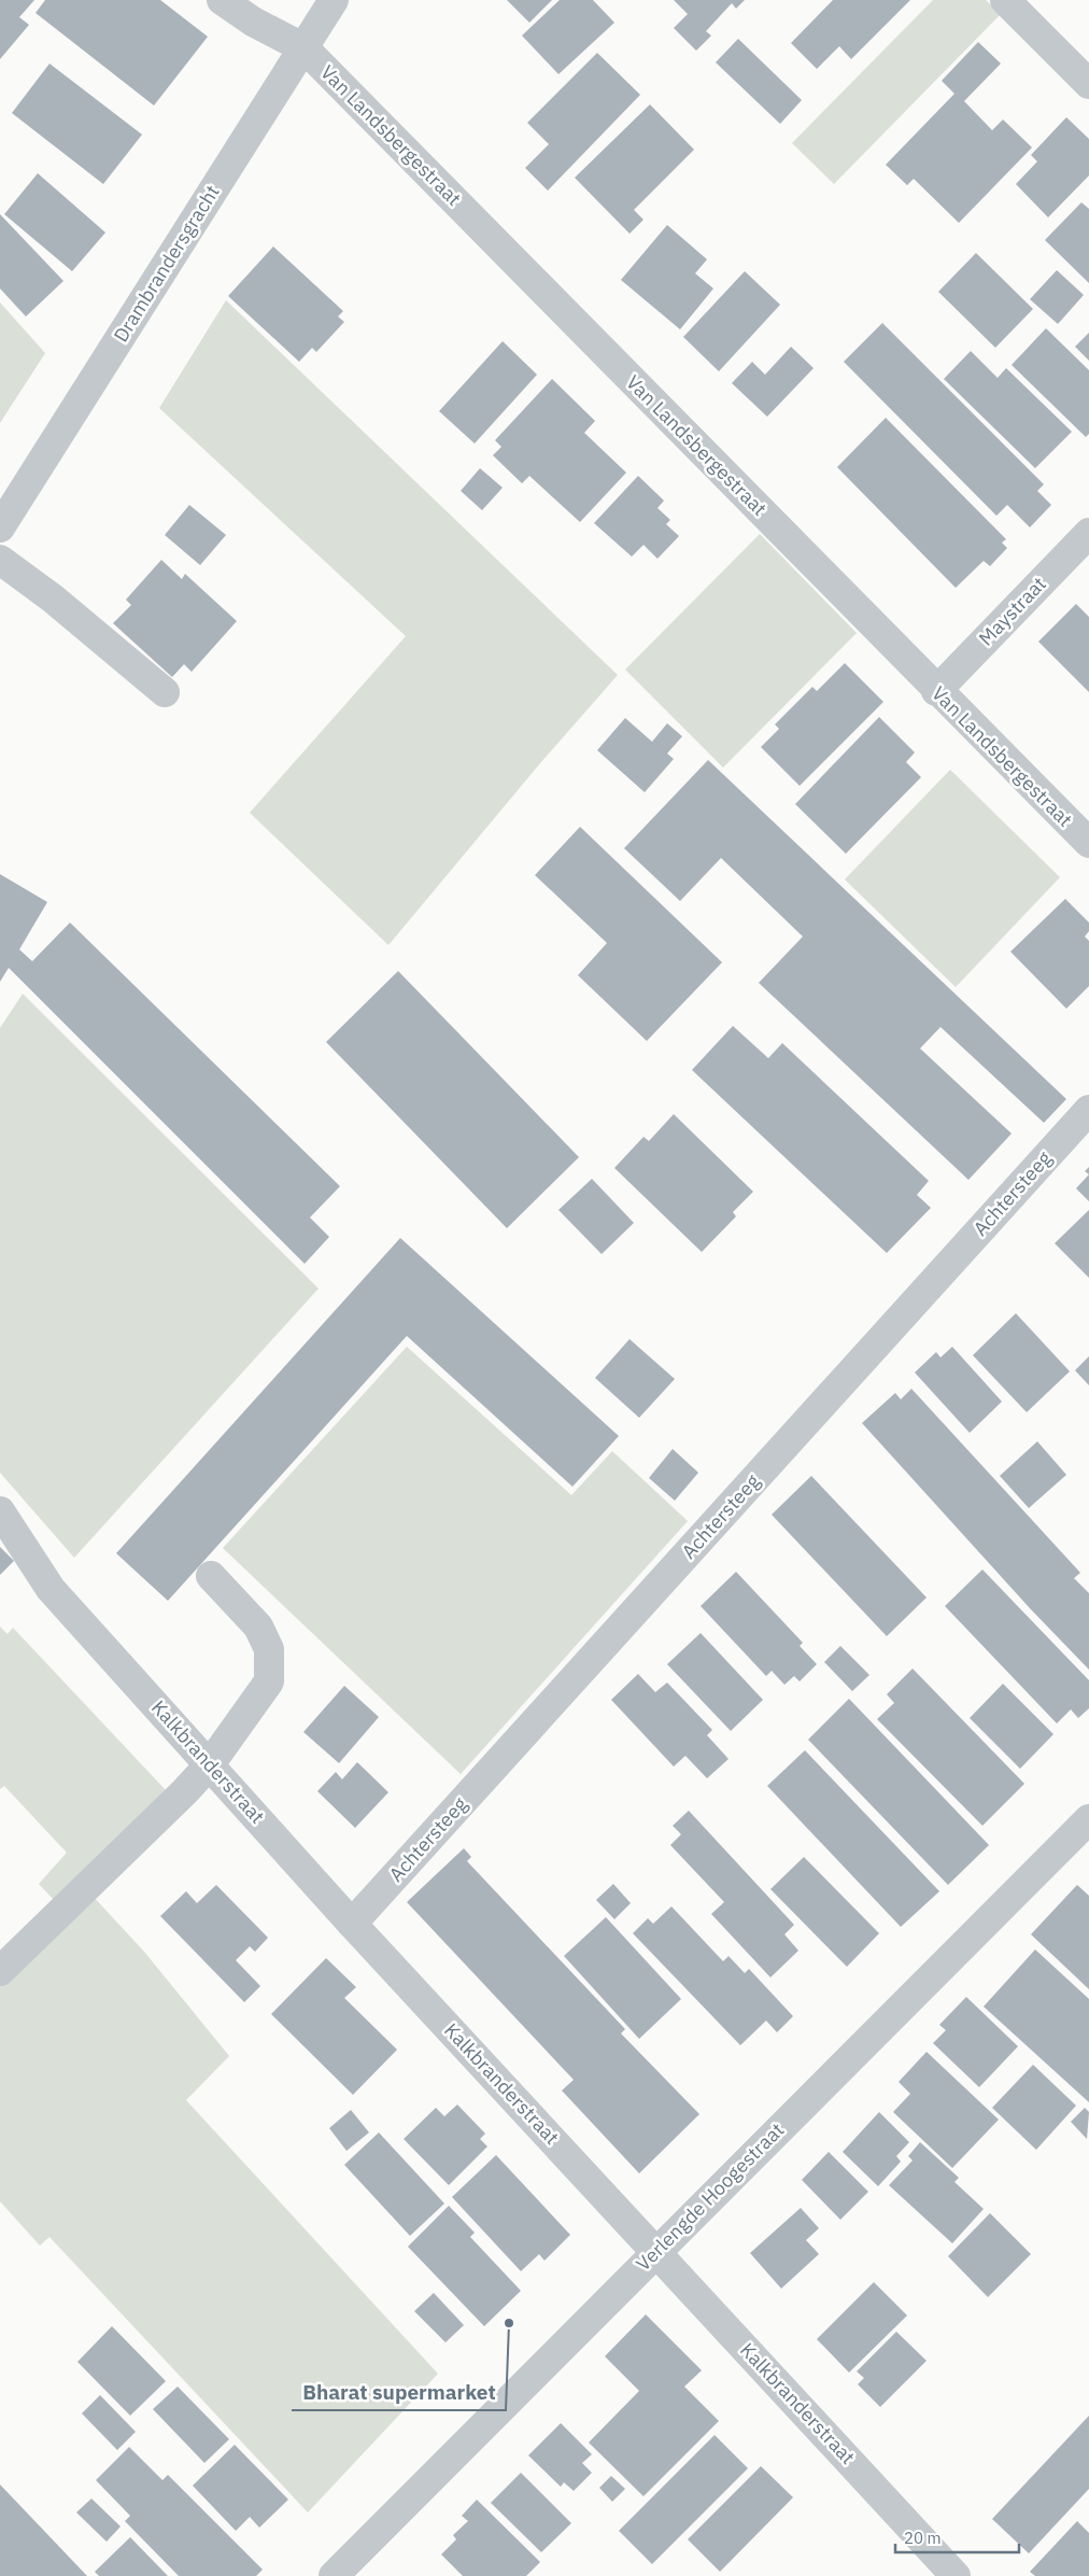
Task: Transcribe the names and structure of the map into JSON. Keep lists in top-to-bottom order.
{
  "streets": {
    "street": [
      "Van Landsbergestraat",
      "Drambrandersgracht",
      "Maystraat",
      "Achtersteeg",
      "Kalkbranderstraat",
      "Verlengde Hoogestraat"
    ]
  },
  "crossings": [
    ["Van Landsbergestraat", "Drambrandersgracht"],
    ["Van Landsbergestraat", "Maystraat"],
    ["Achtersteeg", "Kalkbranderstraat"],
    ["Kalkbranderstraat", "Verlengde Hoogestraat"]
  ],
  "places": ["Bharat supermarket"],
  "scale_bar": "20 m"
}
